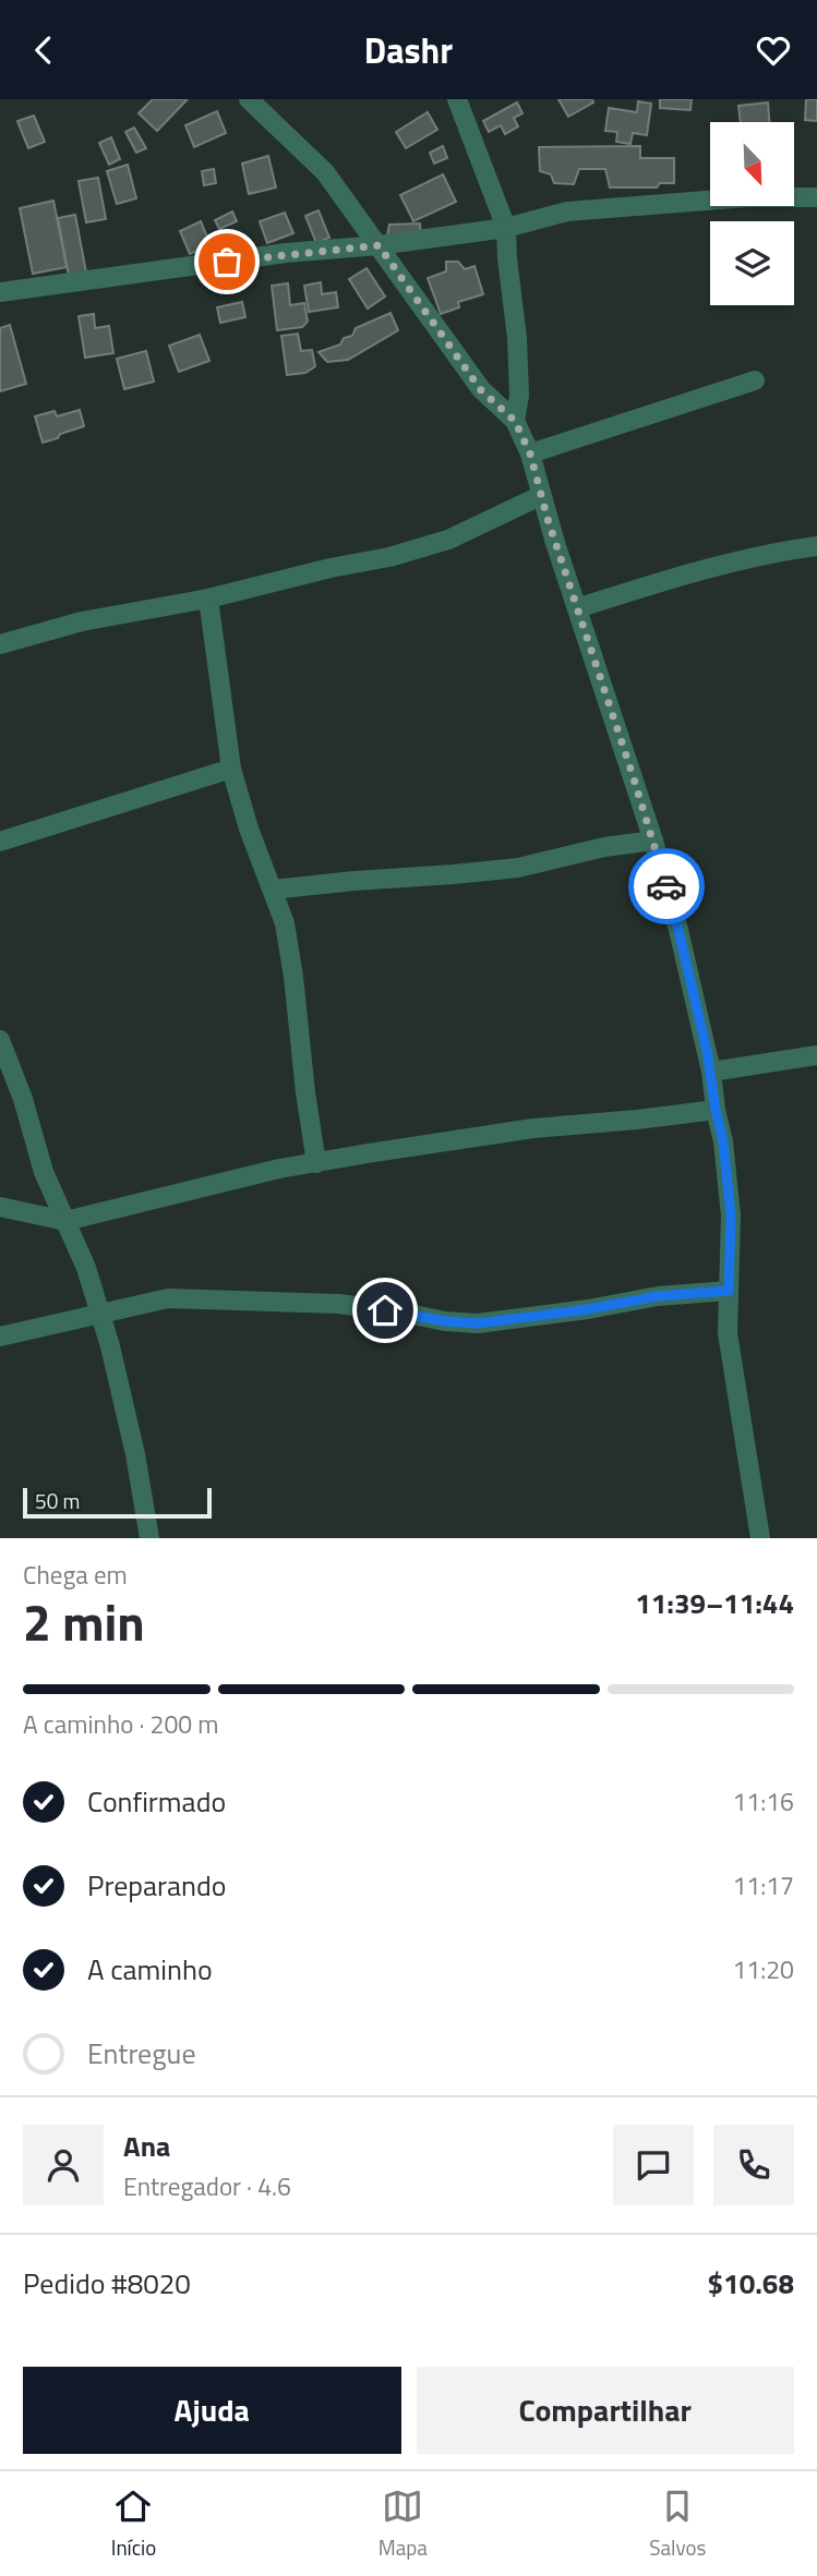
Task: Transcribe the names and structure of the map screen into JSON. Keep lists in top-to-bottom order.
{
  "scale_bar": "50 m",
  "north": "bottom right",
  "page": {
    "header": "Dashr",
    "scale": "50 m",
    "heading": ["2 min", "Chega em", "11:39–11:44"],
    "panel": [
      "Ana",
      "Entregador · 4.6",
      "Pedido #8020",
      "$10.68"
    ],
    "bar": "A caminho · 200 m",
    "list": [
      ["Confirmado", "11:16"],
      ["Preparando", "11:17"],
      ["A caminho", "11:20"],
      "Entregue"
    ],
    "buttons": ["Ajuda", "Compartilhar"],
    "tabs": ["Início", "Mapa", "Salvos"]
  }
}
